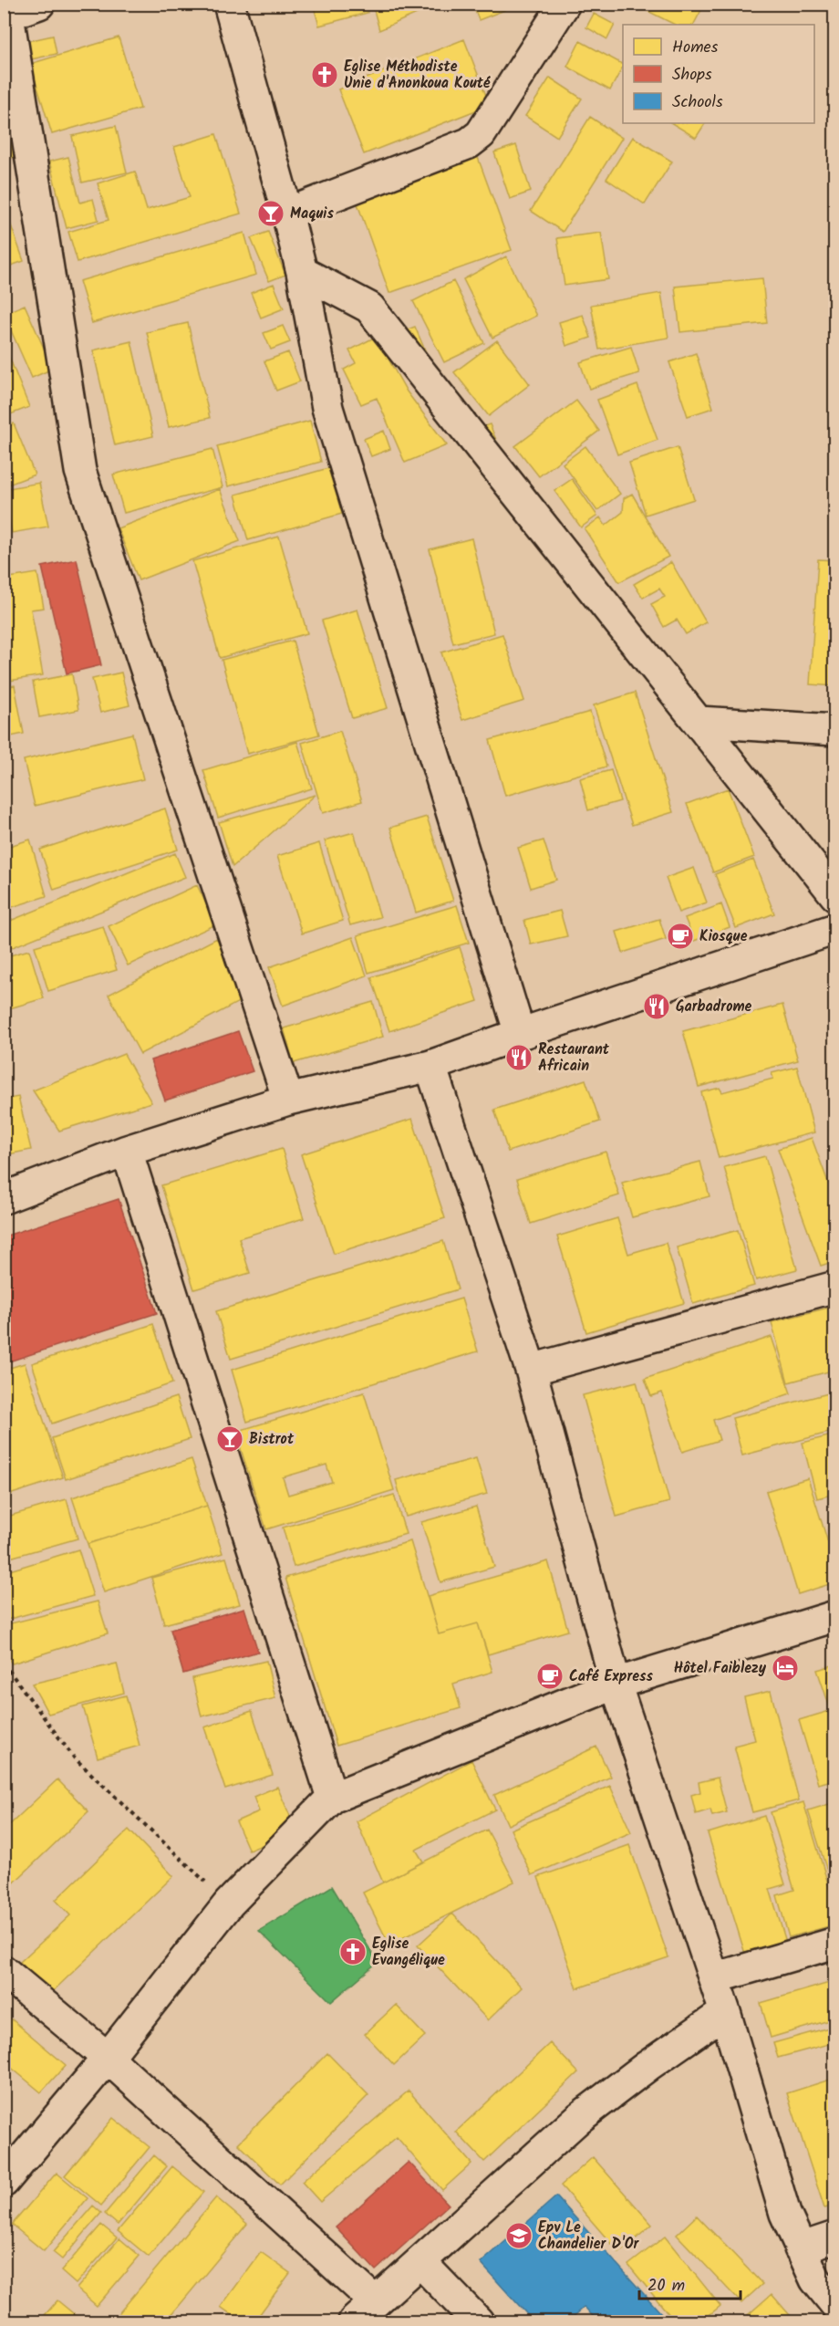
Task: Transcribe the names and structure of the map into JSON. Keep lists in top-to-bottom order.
{
  "places": {
    "church": ["Eglise Méthodiste Unie d'Anonkoua Kouté", "Eglise Evangélique"],
    "bar": ["Maquis", "Bistrot"],
    "cafe": ["Kiosque", "Café Express"],
    "restaurant": ["Garbadrome", "Restaurant Africain"],
    "hotel": ["Hôtel Faiblezy"],
    "school or university": ["Epv Le Chandelier D'Or"]
  },
  "legend": ["Homes", "Shops", "Schools"],
  "scale_bar": "20 m"
}
